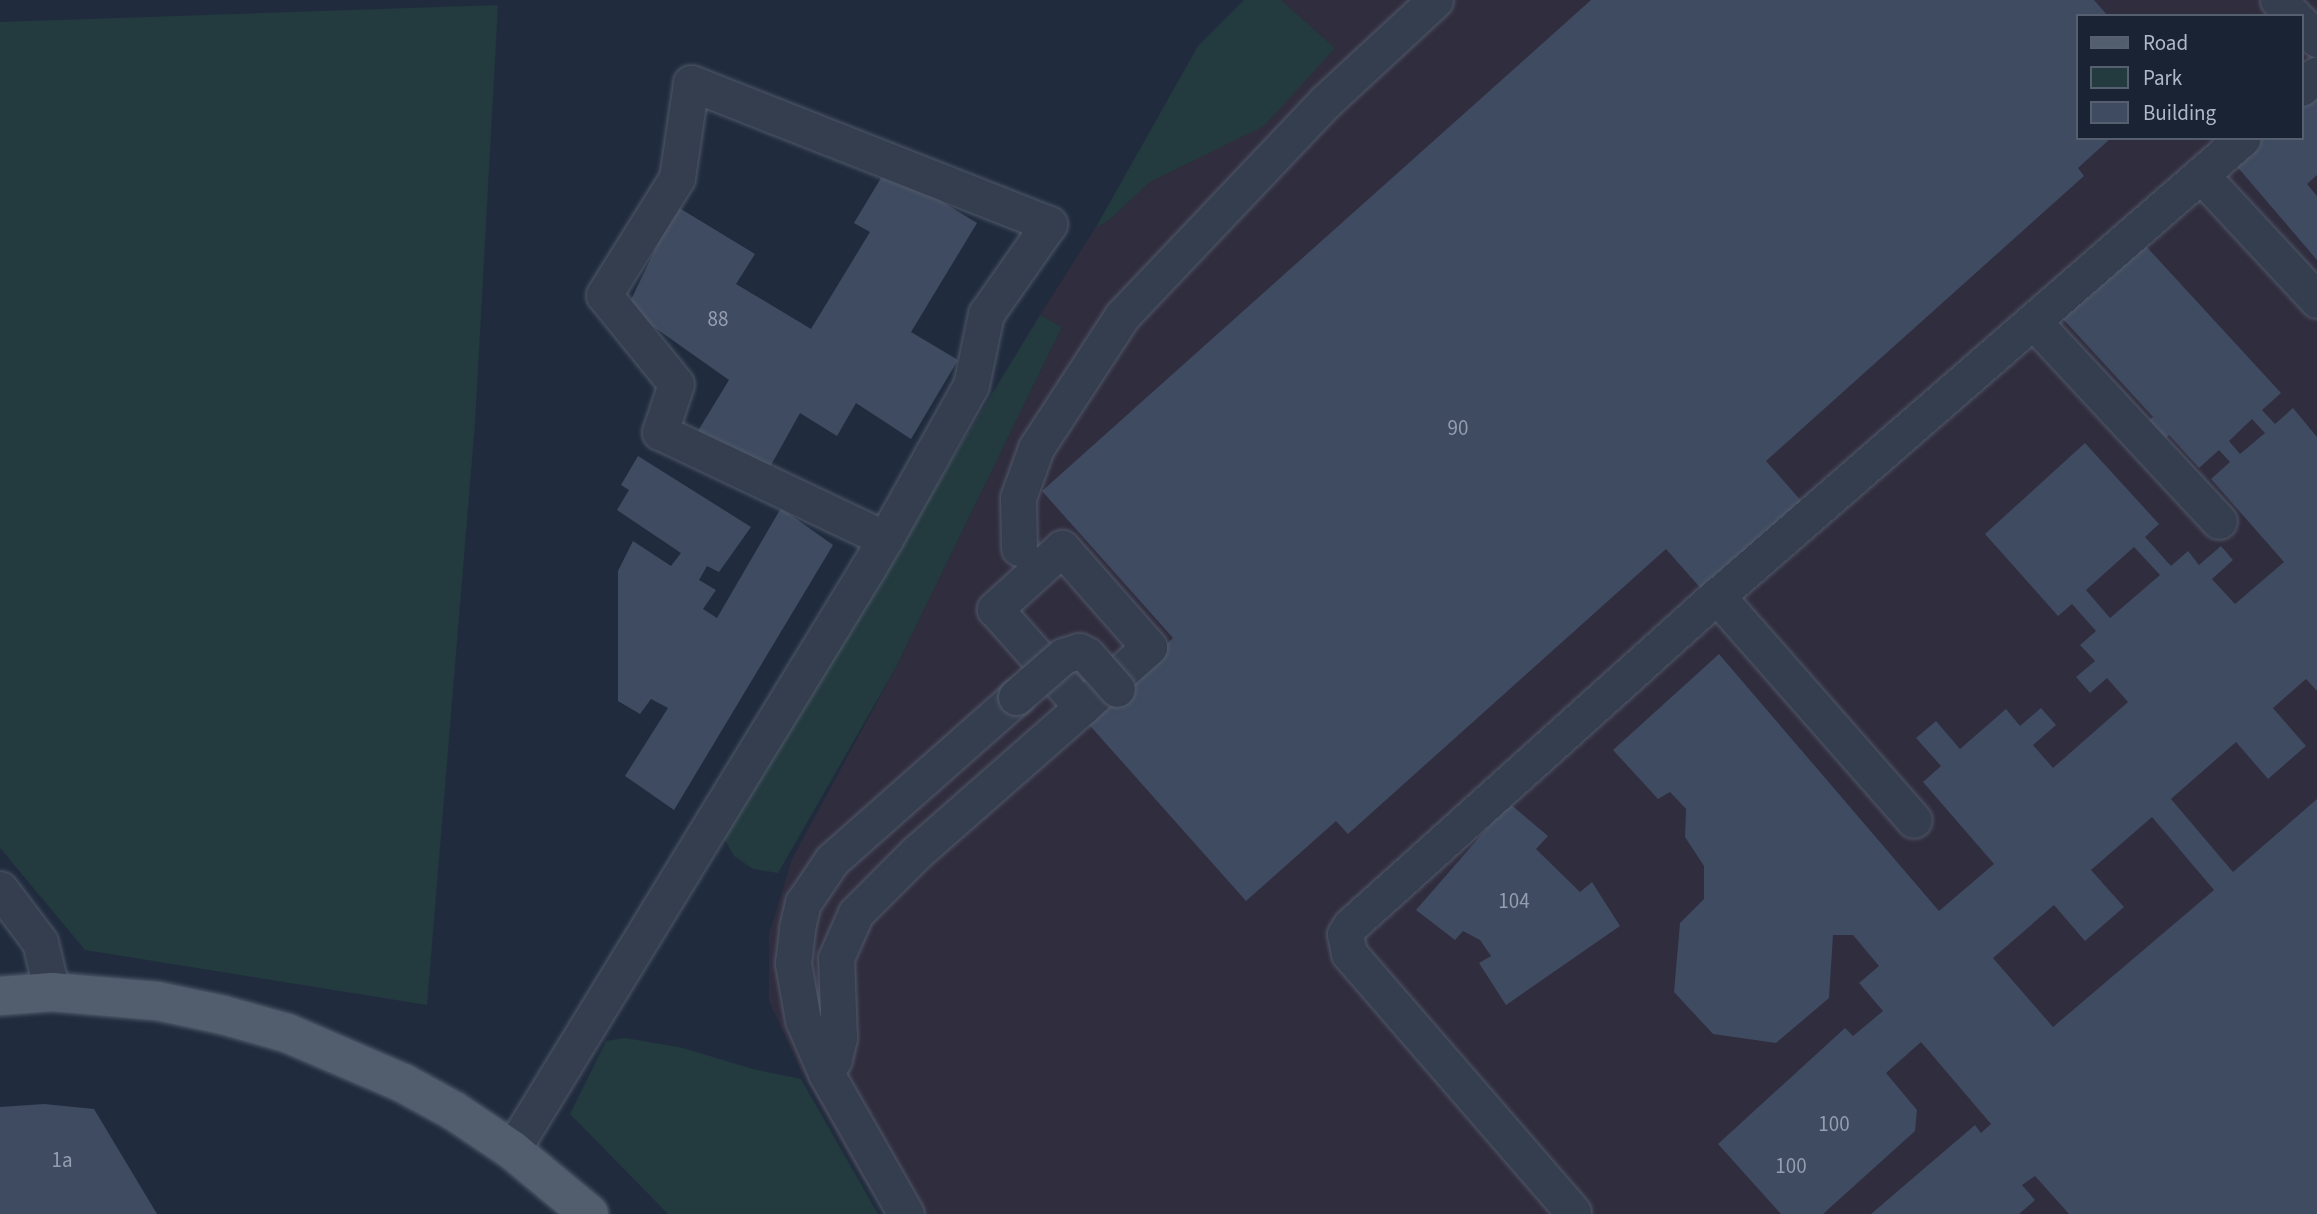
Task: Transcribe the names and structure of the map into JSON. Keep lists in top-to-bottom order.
{
  "house_numbers": [
    "88",
    "90",
    "104",
    "100",
    "1a",
    "100"
  ],
  "legend": ["Road", "Park", "Building"]
}
